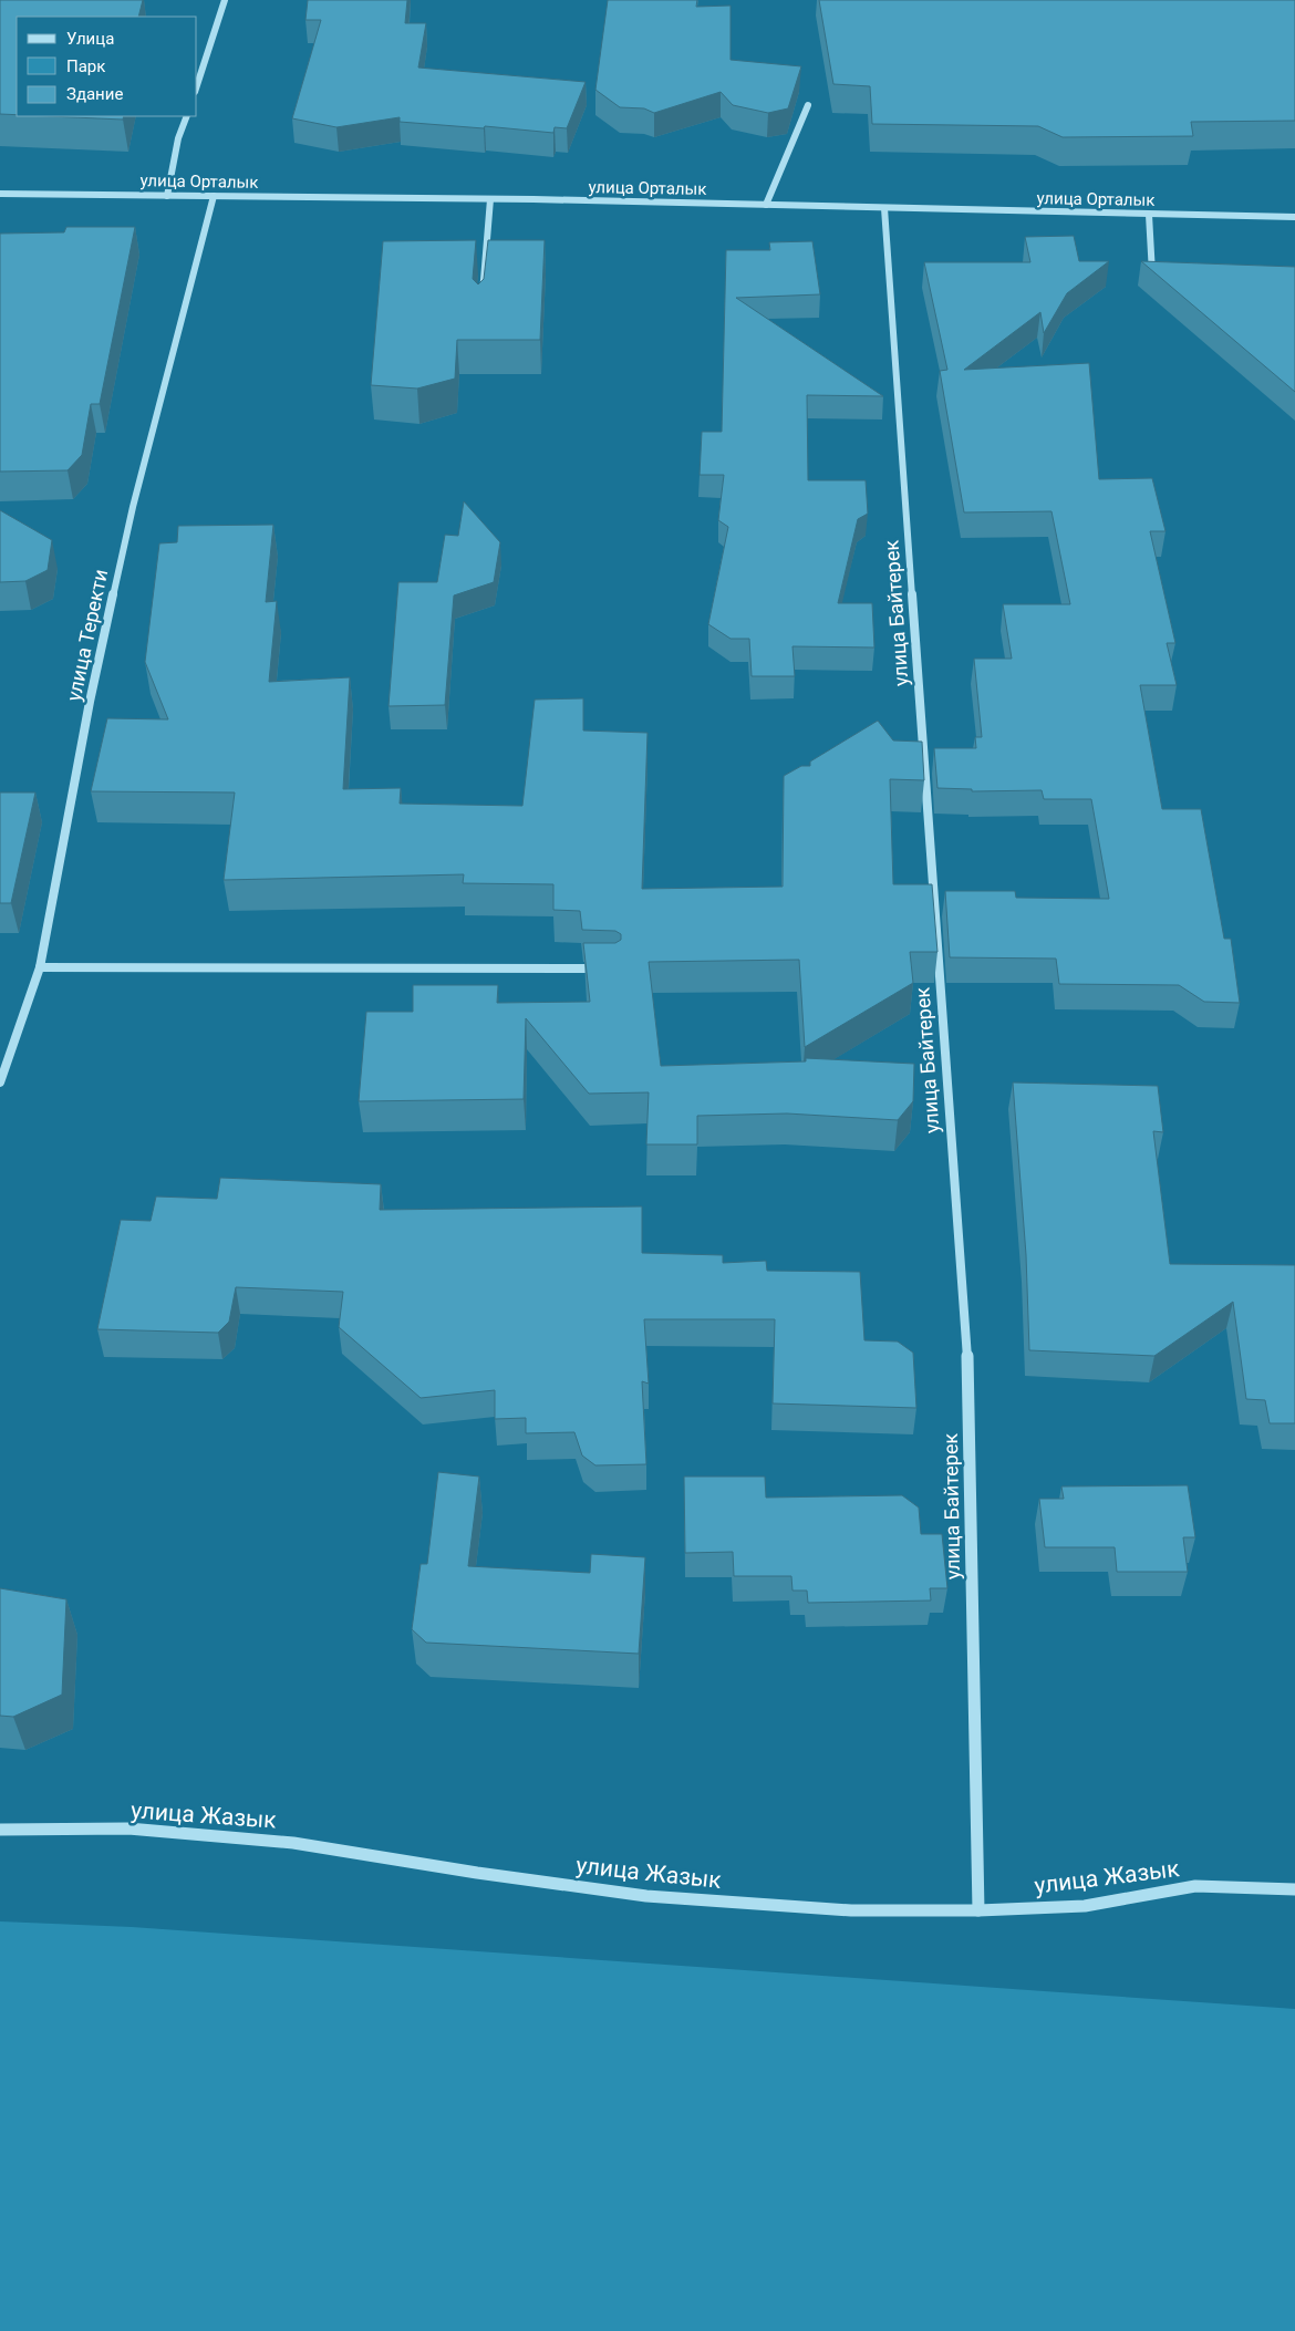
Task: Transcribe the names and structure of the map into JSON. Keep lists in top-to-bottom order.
{
  "streets": {
    "street": [
      "улица Орталык",
      "улица Байтерек",
      "улица Теректи",
      "улица Жазык"
    ]
  },
  "crossings": [
    ["улица Орталык", "улица Байтерек"],
    ["улица Орталык", "улица Теректи"],
    ["улица Байтерек", "улица Жазык"]
  ],
  "legend": ["Улица", "Парк", "Здание"]
}
